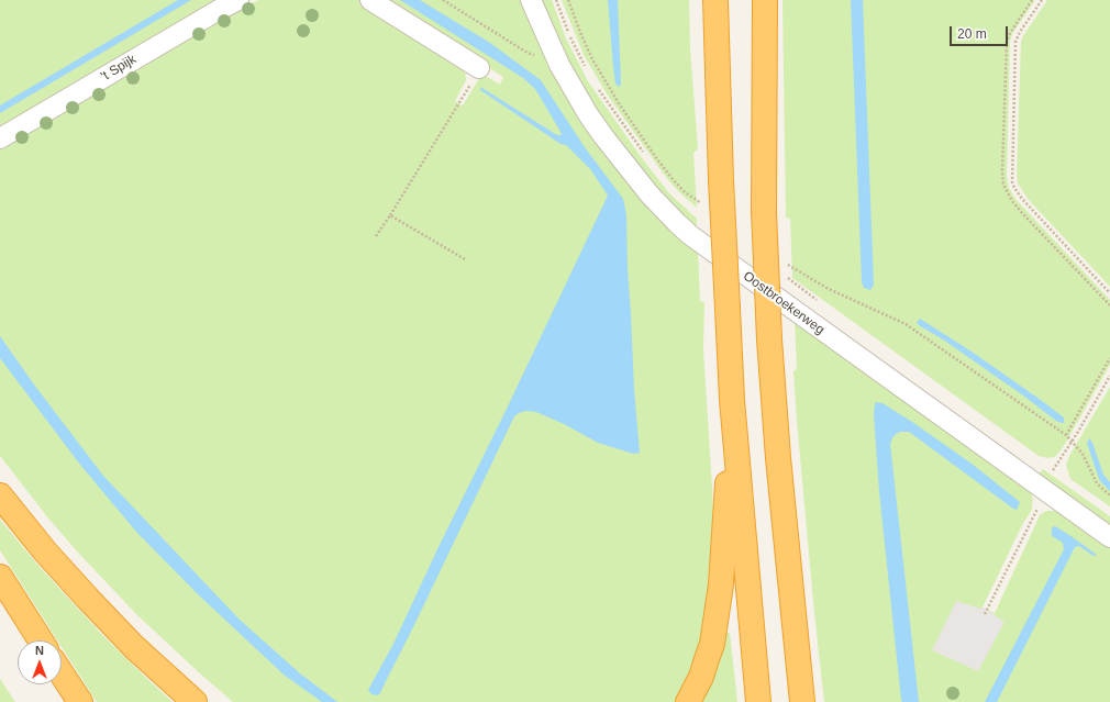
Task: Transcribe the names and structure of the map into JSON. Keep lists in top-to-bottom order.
{
  "streets": {
    "street": ["'t Spijk", "Oostbroekerweg"]
  },
  "scale_bar": "20 m",
  "north": "top"
}
